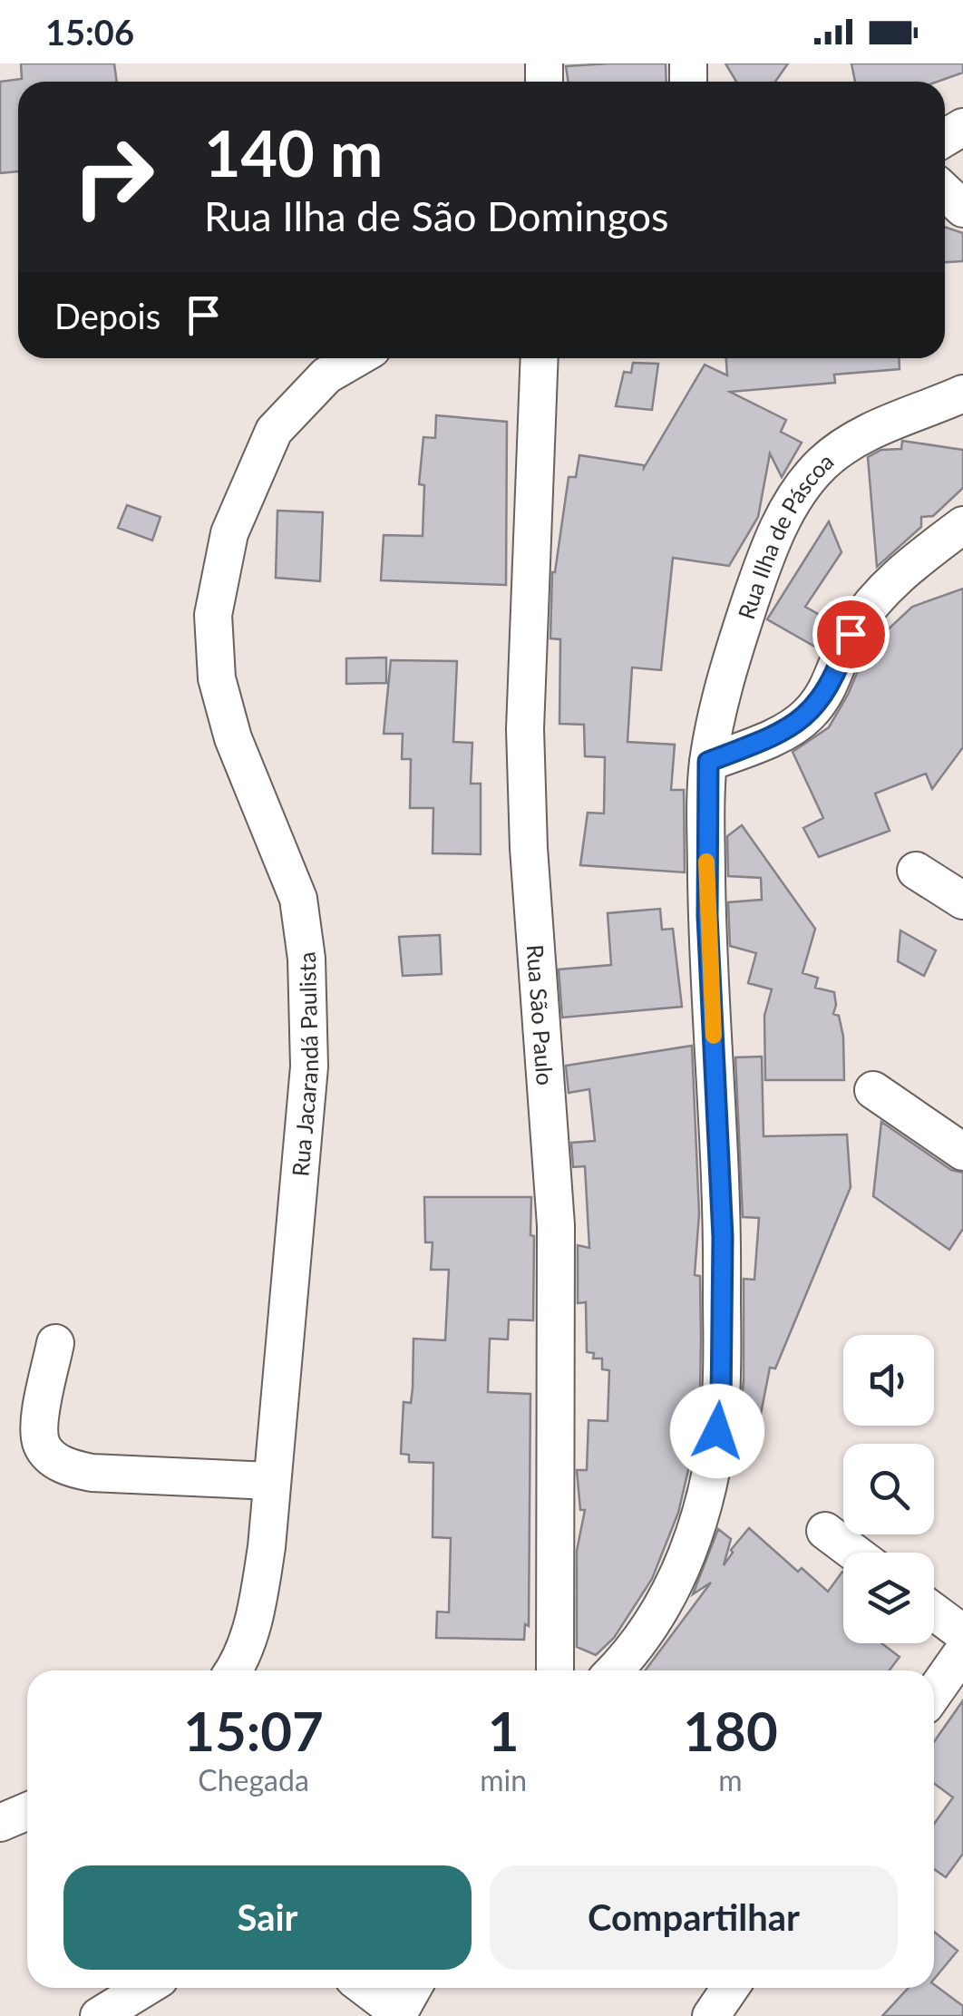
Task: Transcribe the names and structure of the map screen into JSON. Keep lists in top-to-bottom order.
{
  "streets": {
    "street": ["Rua Ilha de Páscoa", "Rua São Paulo", "Rua Jacarandá Paulista"]
  },
  "page": {
    "status": "15:06",
    "turn": ["140 m", "Rua Ilha de São Domingos"],
    "then": "Depois",
    "eta": [
      "15:07",
      "Chegada",
      "1",
      "min",
      "180",
      "m"
    ],
    "buttons": ["Sair", "Compartilhar"]
  }
}
